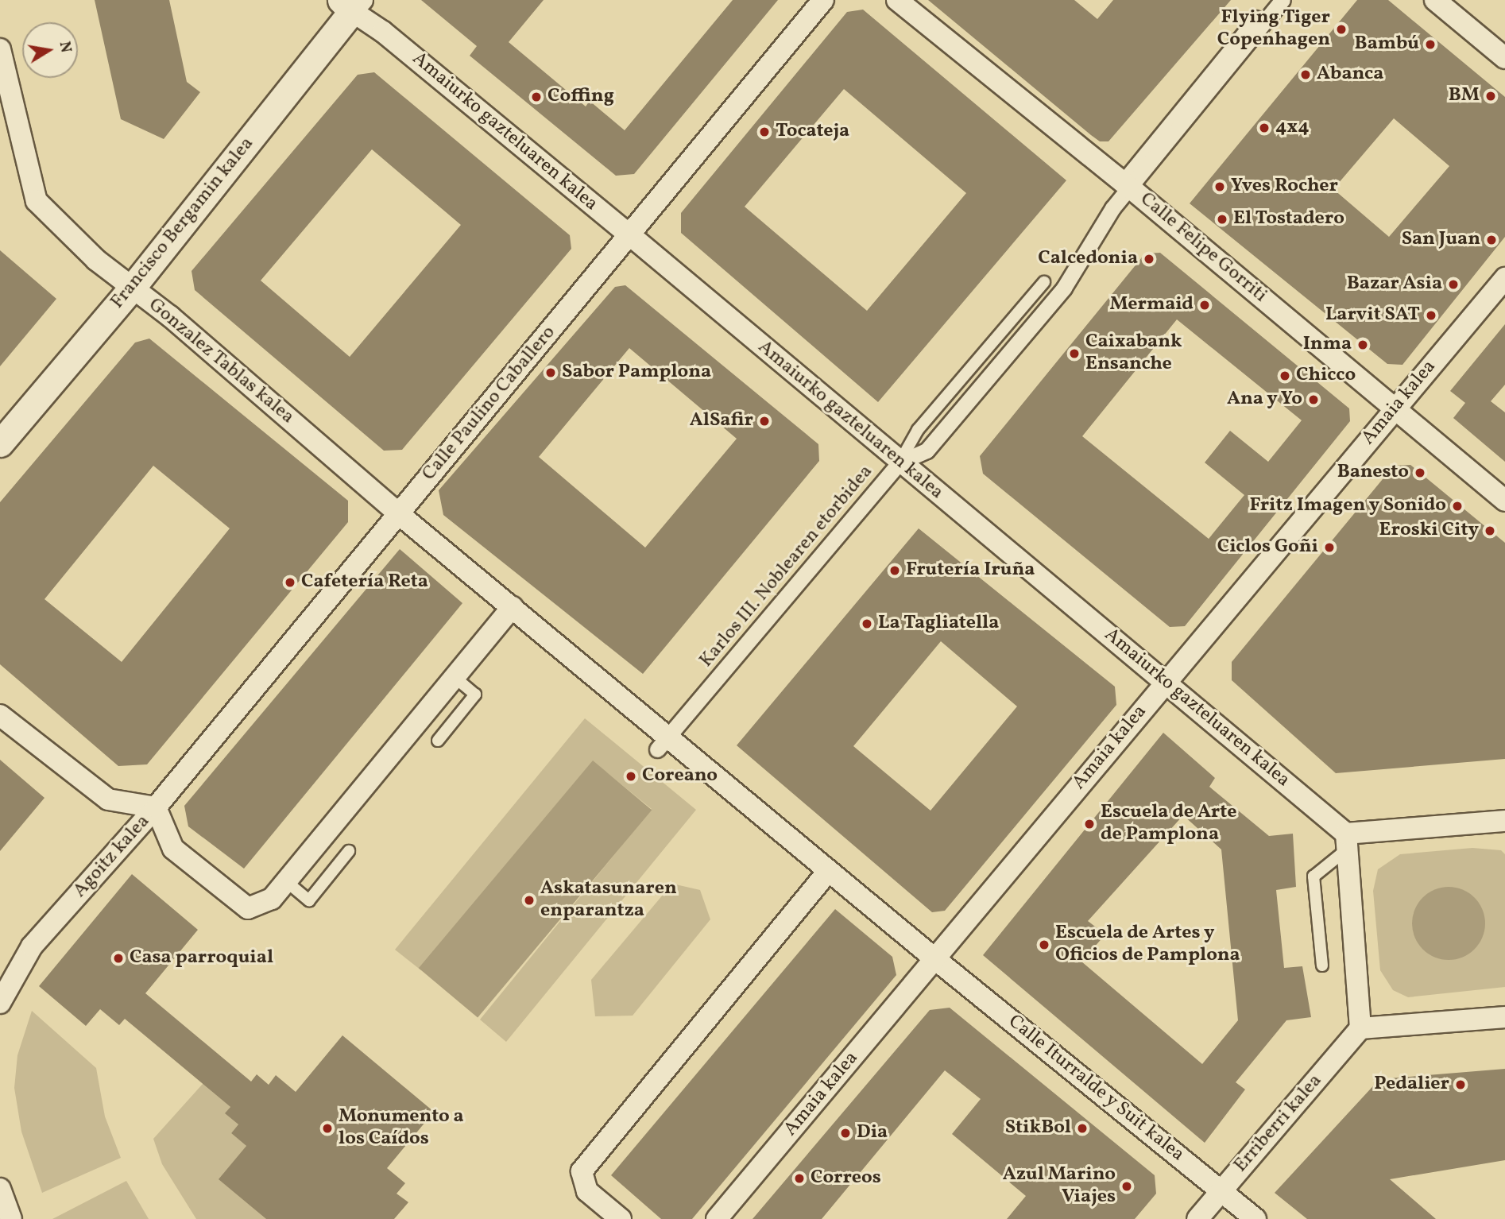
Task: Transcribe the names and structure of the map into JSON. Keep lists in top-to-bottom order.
{
  "streets": {
    "street": [
      "Amaiurko gazteluaren kalea",
      "Francisco Bergamin kalea",
      "Calle Felipe Gorriti",
      "Gonzalez Tablas kalea",
      "Amaia kalea",
      "Calle Paulino Caballero",
      "Karlos III. Noblearen etorbidea",
      "Agoitz kalea",
      "Calle Iturralde y Suit kalea",
      "Erriberri kalea"
    ]
  },
  "crossings": [
    ["Amaiurko gazteluaren kalea", "Francisco Bergamin kalea"],
    ["Amaiurko gazteluaren kalea", "Amaia kalea"],
    ["Amaiurko gazteluaren kalea", "Calle Paulino Caballero"],
    ["Amaiurko gazteluaren kalea", "Karlos III. Noblearen etorbidea"],
    ["Francisco Bergamin kalea", "Gonzalez Tablas kalea"],
    ["Calle Felipe Gorriti", "Amaia kalea"],
    ["Calle Felipe Gorriti", "Karlos III. Noblearen etorbidea"],
    ["Gonzalez Tablas kalea", "Calle Paulino Caballero"],
    ["Amaia kalea", "Calle Iturralde y Suit kalea"],
    ["Calle Paulino Caballero", "Agoitz kalea"],
    ["Calle Iturralde y Suit kalea", "Erriberri kalea"]
  ],
  "places": [
    "Flying Tiger Copenhagen",
    "Bambú",
    "Abanca",
    "BM",
    "Coffing",
    "4x4",
    "Tocateja",
    "Yves Rocher",
    "El Tostadero",
    "San Juan",
    "Calcedonia",
    "Bazar Asia",
    "Mermaid",
    "Larvit SAT",
    "Inma",
    "Caixabank Ensanche",
    "Sabor Pamplona",
    "Chicco",
    "Ana y Yo",
    "AlSafir",
    "Banesto",
    "Fritz Imagen y Sonido",
    "Eroski City",
    "Ciclos Goñi",
    "Frutería Iruña",
    "Cafetería Reta",
    "La Tagliatella",
    "Coreano",
    "Escuela de Arte de Pamplona",
    "Askatasunaren enparantza",
    "Escuela de Artes y Oficios de Pamplona",
    "Casa parroquial",
    "Pedalier",
    "Monumento a los Caídos",
    "StikBol",
    "Dia",
    "Correos",
    "Azul Marino Viajes"
  ],
  "north": "right"
}
